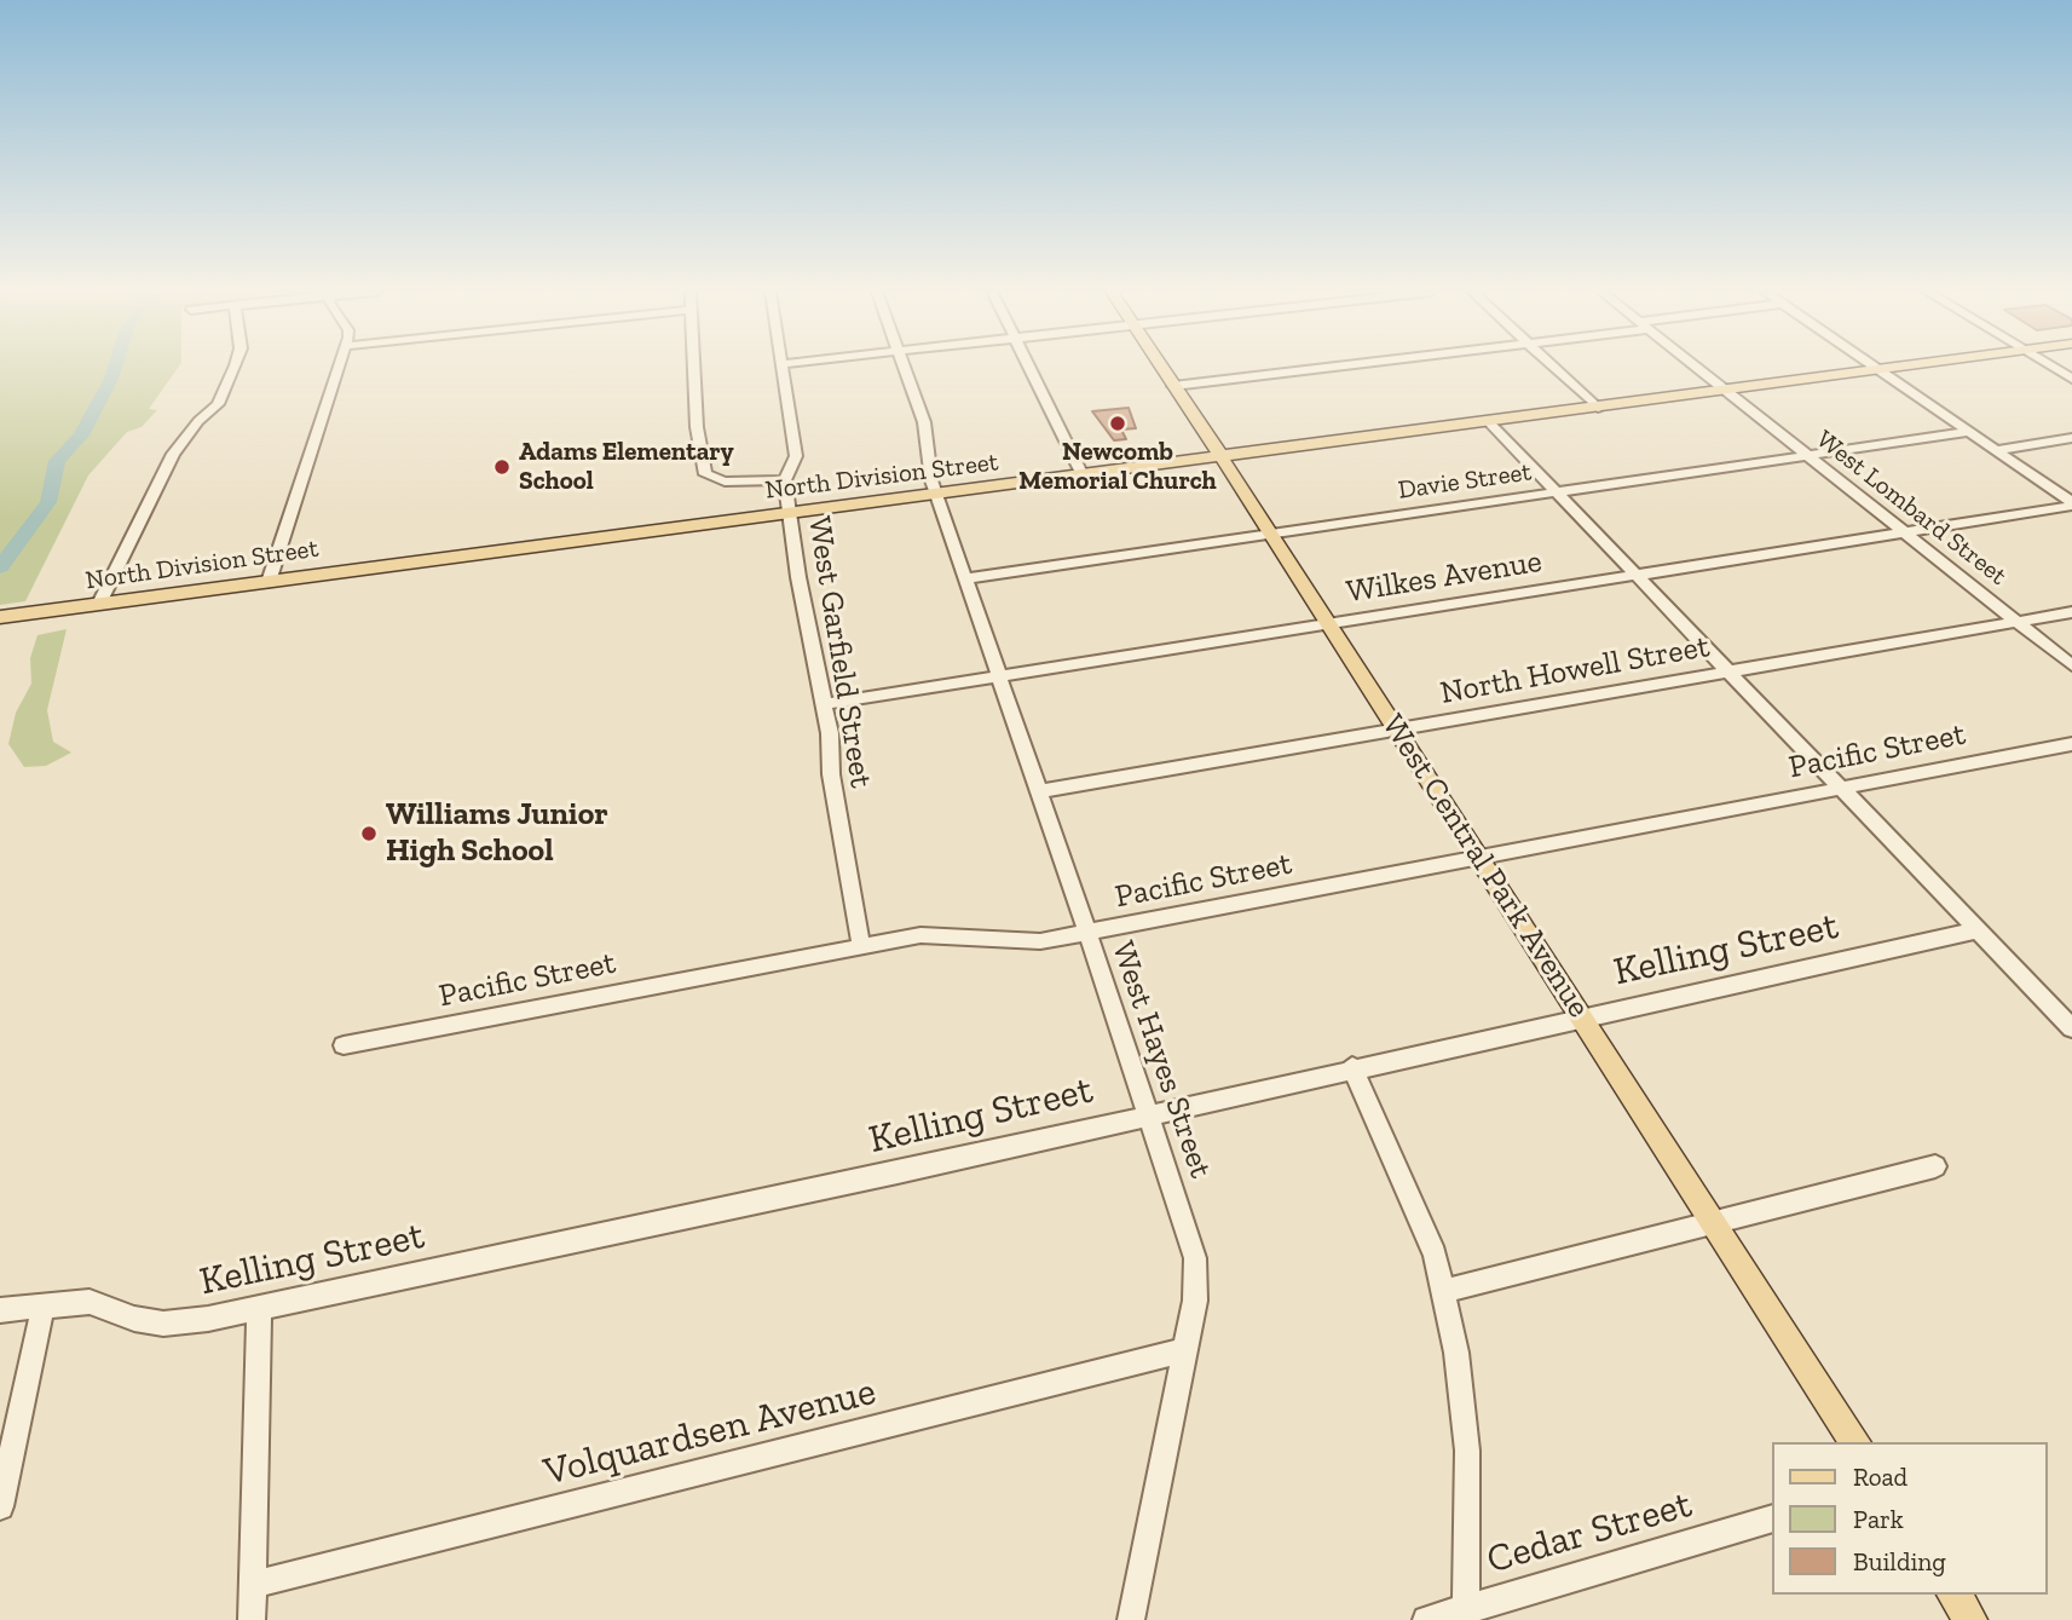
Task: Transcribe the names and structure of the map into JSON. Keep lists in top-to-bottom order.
{
  "streets": {
    "main road": ["North Division Street", "West Central Park Avenue"],
    "street": [
      "Davie Street",
      "West Lombard Street",
      "Wilkes Avenue",
      "West Garfield Street",
      "North Howell Street",
      "Pacific Street",
      "Kelling Street",
      "West Hayes Street",
      "Volquardsen Avenue",
      "Cedar Street"
    ]
  },
  "crossings": [
    ["North Division Street", "West Lombard Street"],
    ["North Division Street", "West Garfield Street"],
    ["North Division Street", "West Central Park Avenue"],
    ["North Division Street", "West Hayes Street"],
    ["Davie Street", "West Lombard Street"],
    ["Davie Street", "West Central Park Avenue"],
    ["Davie Street", "West Hayes Street"],
    ["West Lombard Street", "Wilkes Avenue"],
    ["West Lombard Street", "North Howell Street"],
    ["Wilkes Avenue", "West Garfield Street"],
    ["Wilkes Avenue", "West Central Park Avenue"],
    ["Wilkes Avenue", "West Hayes Street"],
    ["West Garfield Street", "Pacific Street"],
    ["North Howell Street", "West Central Park Avenue"],
    ["North Howell Street", "West Hayes Street"],
    ["Pacific Street", "West Central Park Avenue"],
    ["Pacific Street", "West Hayes Street"],
    ["West Central Park Avenue", "Kelling Street"],
    ["Kelling Street", "West Hayes Street"],
    ["West Hayes Street", "Volquardsen Avenue"]
  ],
  "places": ["Newcomb Memorial Church", "Adams Elementary School", "Williams Junior High School"],
  "legend": ["Road", "Park", "Building"]
}
